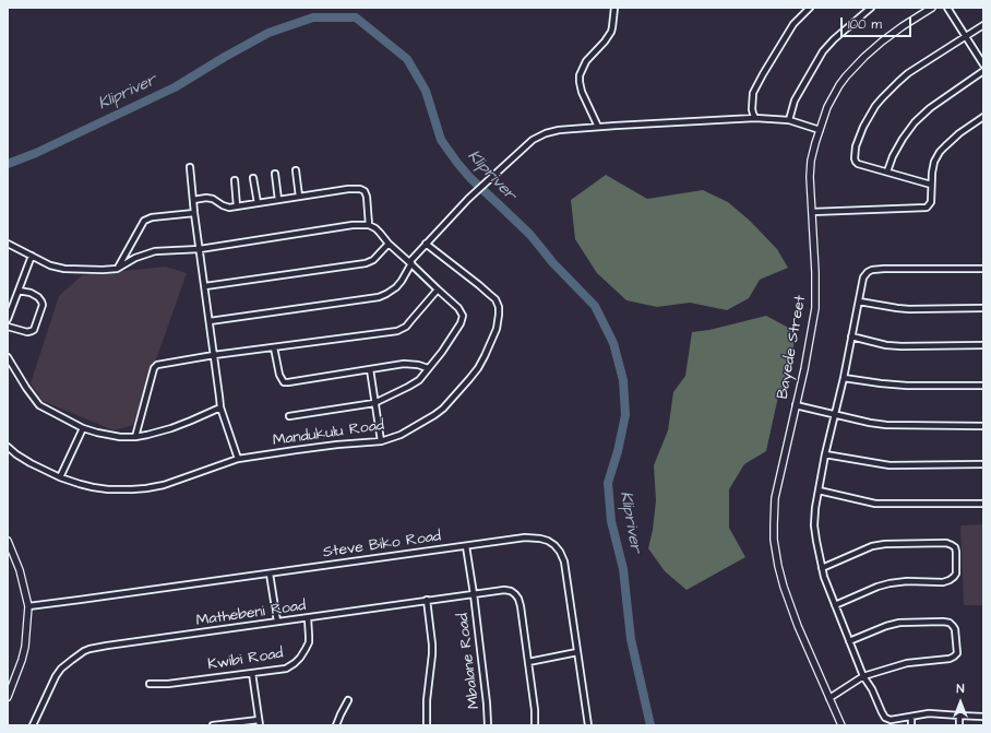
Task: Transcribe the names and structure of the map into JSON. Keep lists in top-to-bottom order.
{
  "streets": {
    "street": [
      "Bayede Street",
      "Mandukulu Road",
      "Steve Biko Road",
      "Mathebeni Road",
      "Kwibi Road",
      "Mbalane Road"
    ]
  },
  "crossings": [
    ["Steve Biko Road", "Mbalane Road"],
    ["Mathebeni Road", "Kwibi Road"],
    ["Mathebeni Road", "Mbalane Road"]
  ],
  "water": ["Klipriver"],
  "scale_bar": "100 m",
  "north": "top"
}
